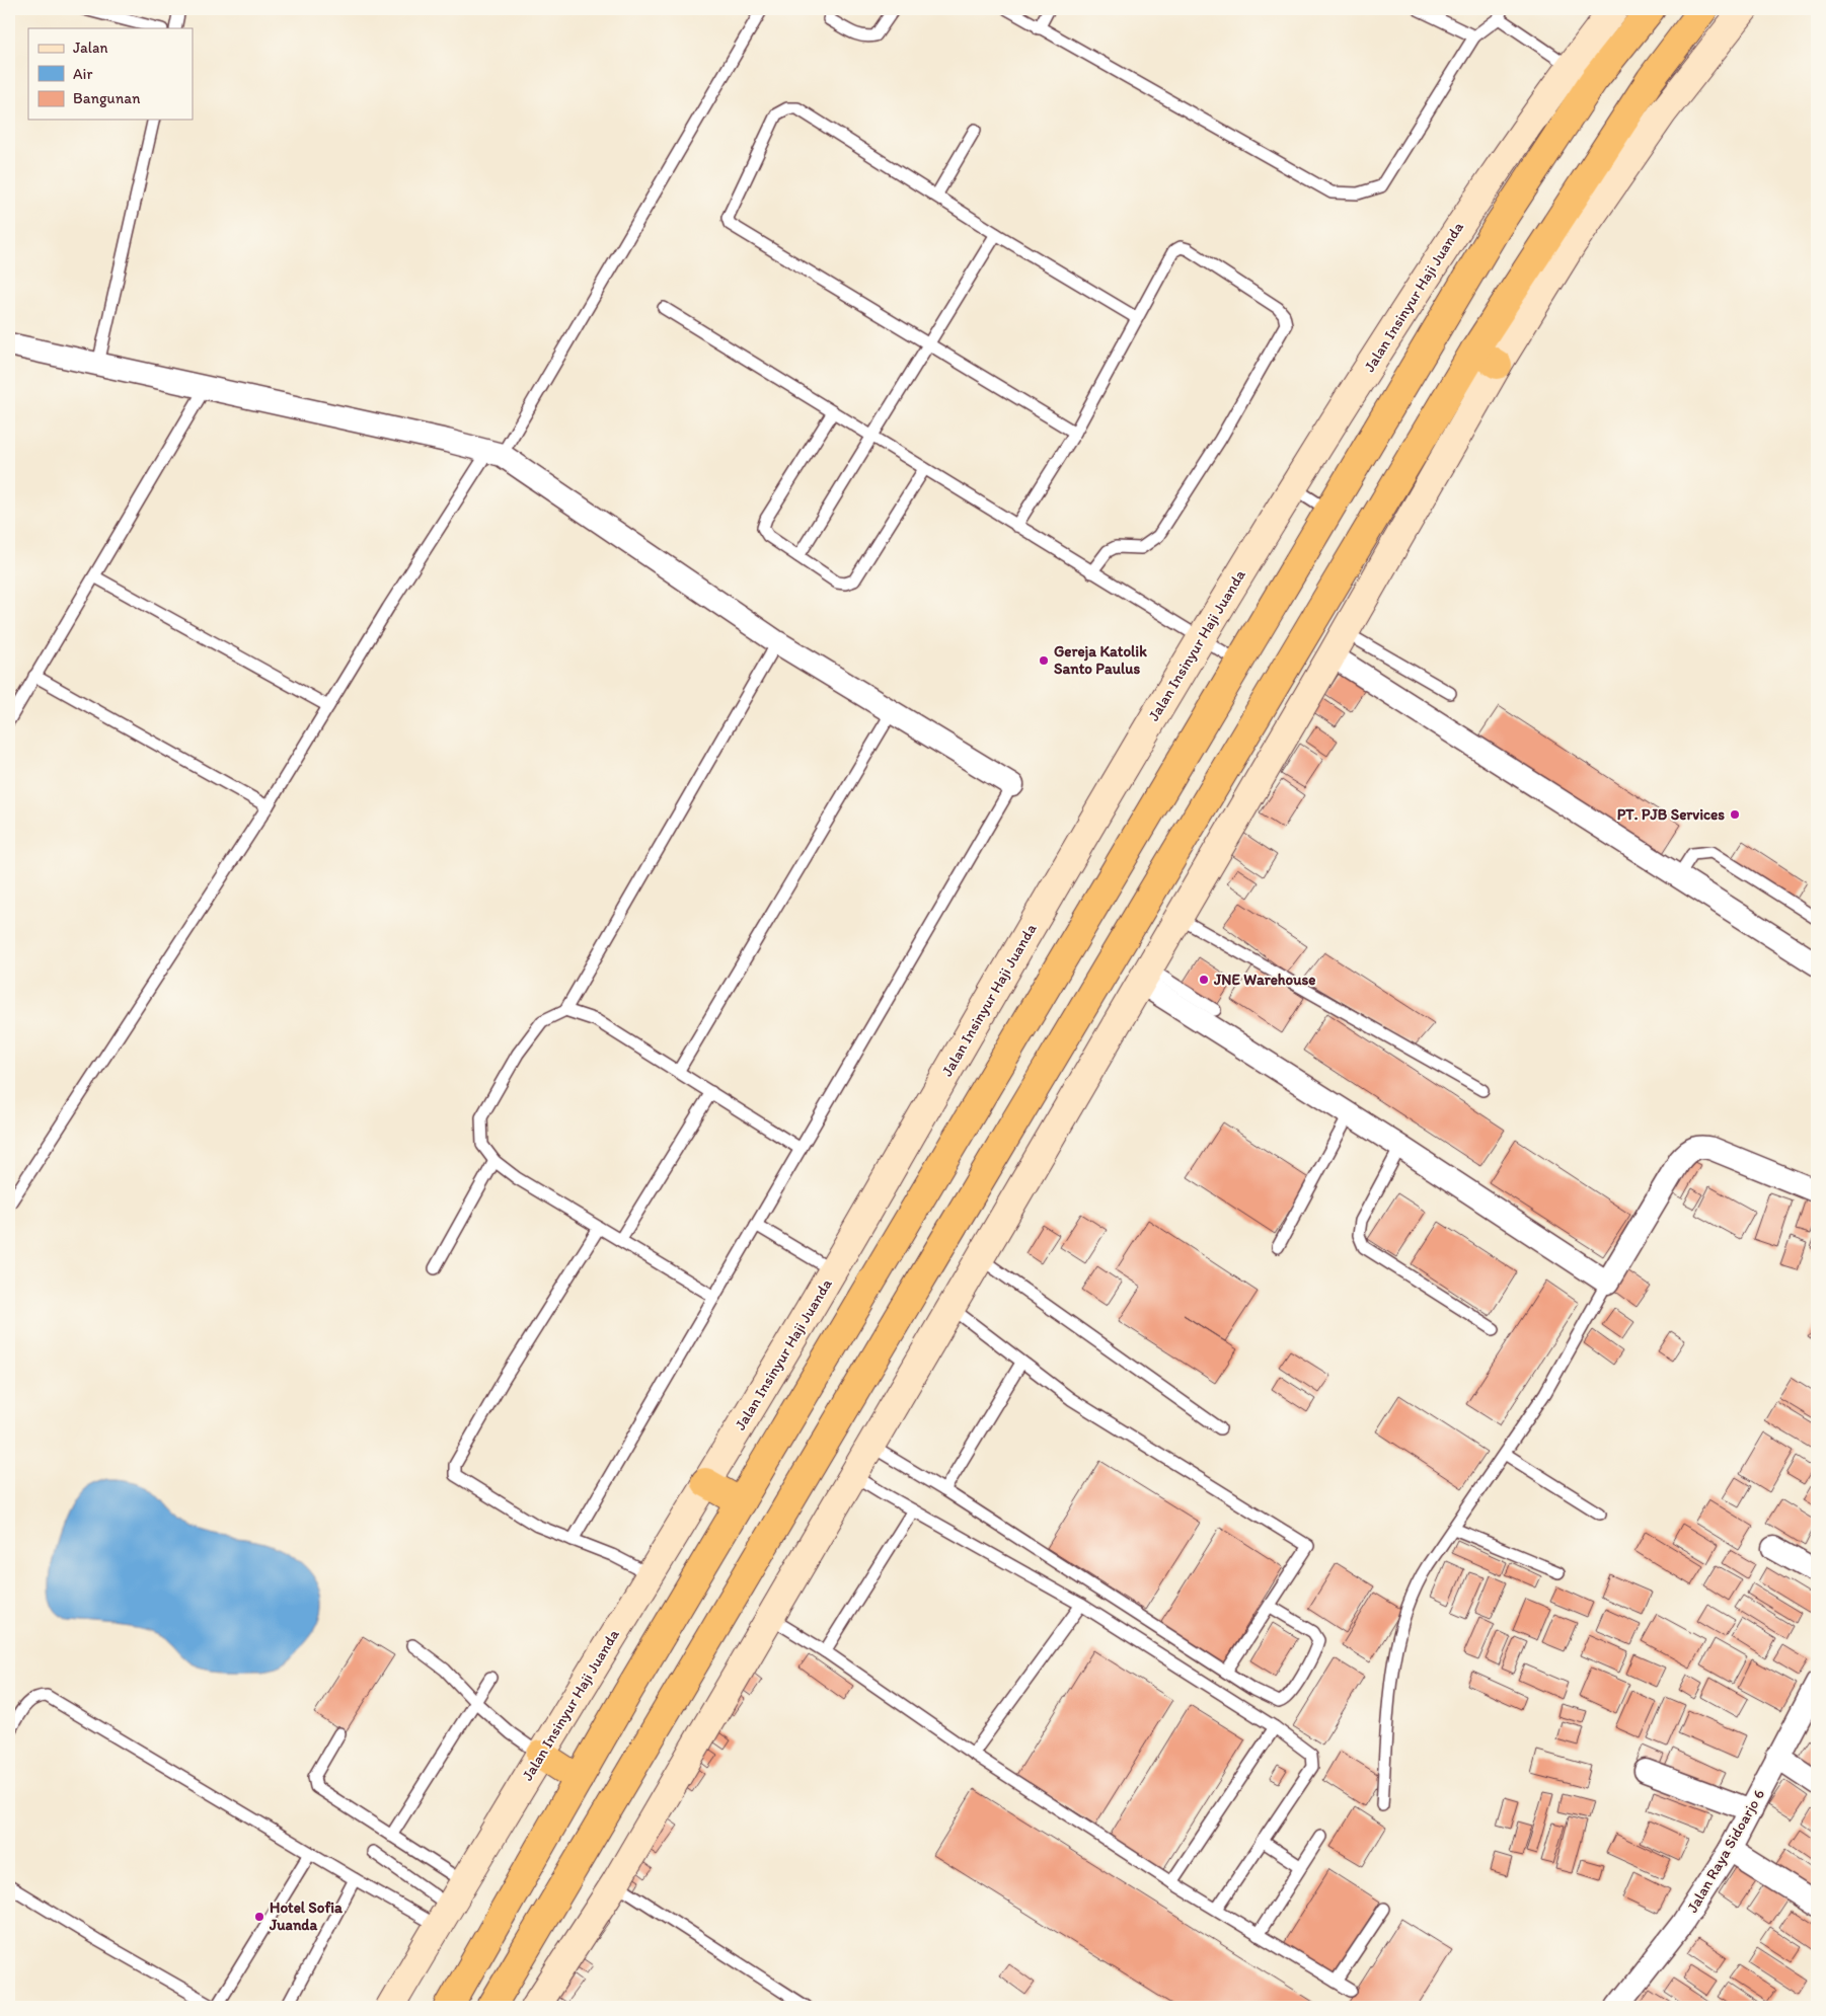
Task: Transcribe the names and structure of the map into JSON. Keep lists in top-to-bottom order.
{
  "streets": {
    "street": ["Jalan Insinyur Haji Juanda", "Jalan Raya Sidoarjo 6"]
  },
  "places": [
    "Gereja Katolik Santo Paulus",
    "PT. PJB Services",
    "JNE Warehouse",
    "Hotel Sofia Juanda"
  ],
  "legend": ["Jalan", "Air", "Bangunan"]
}
